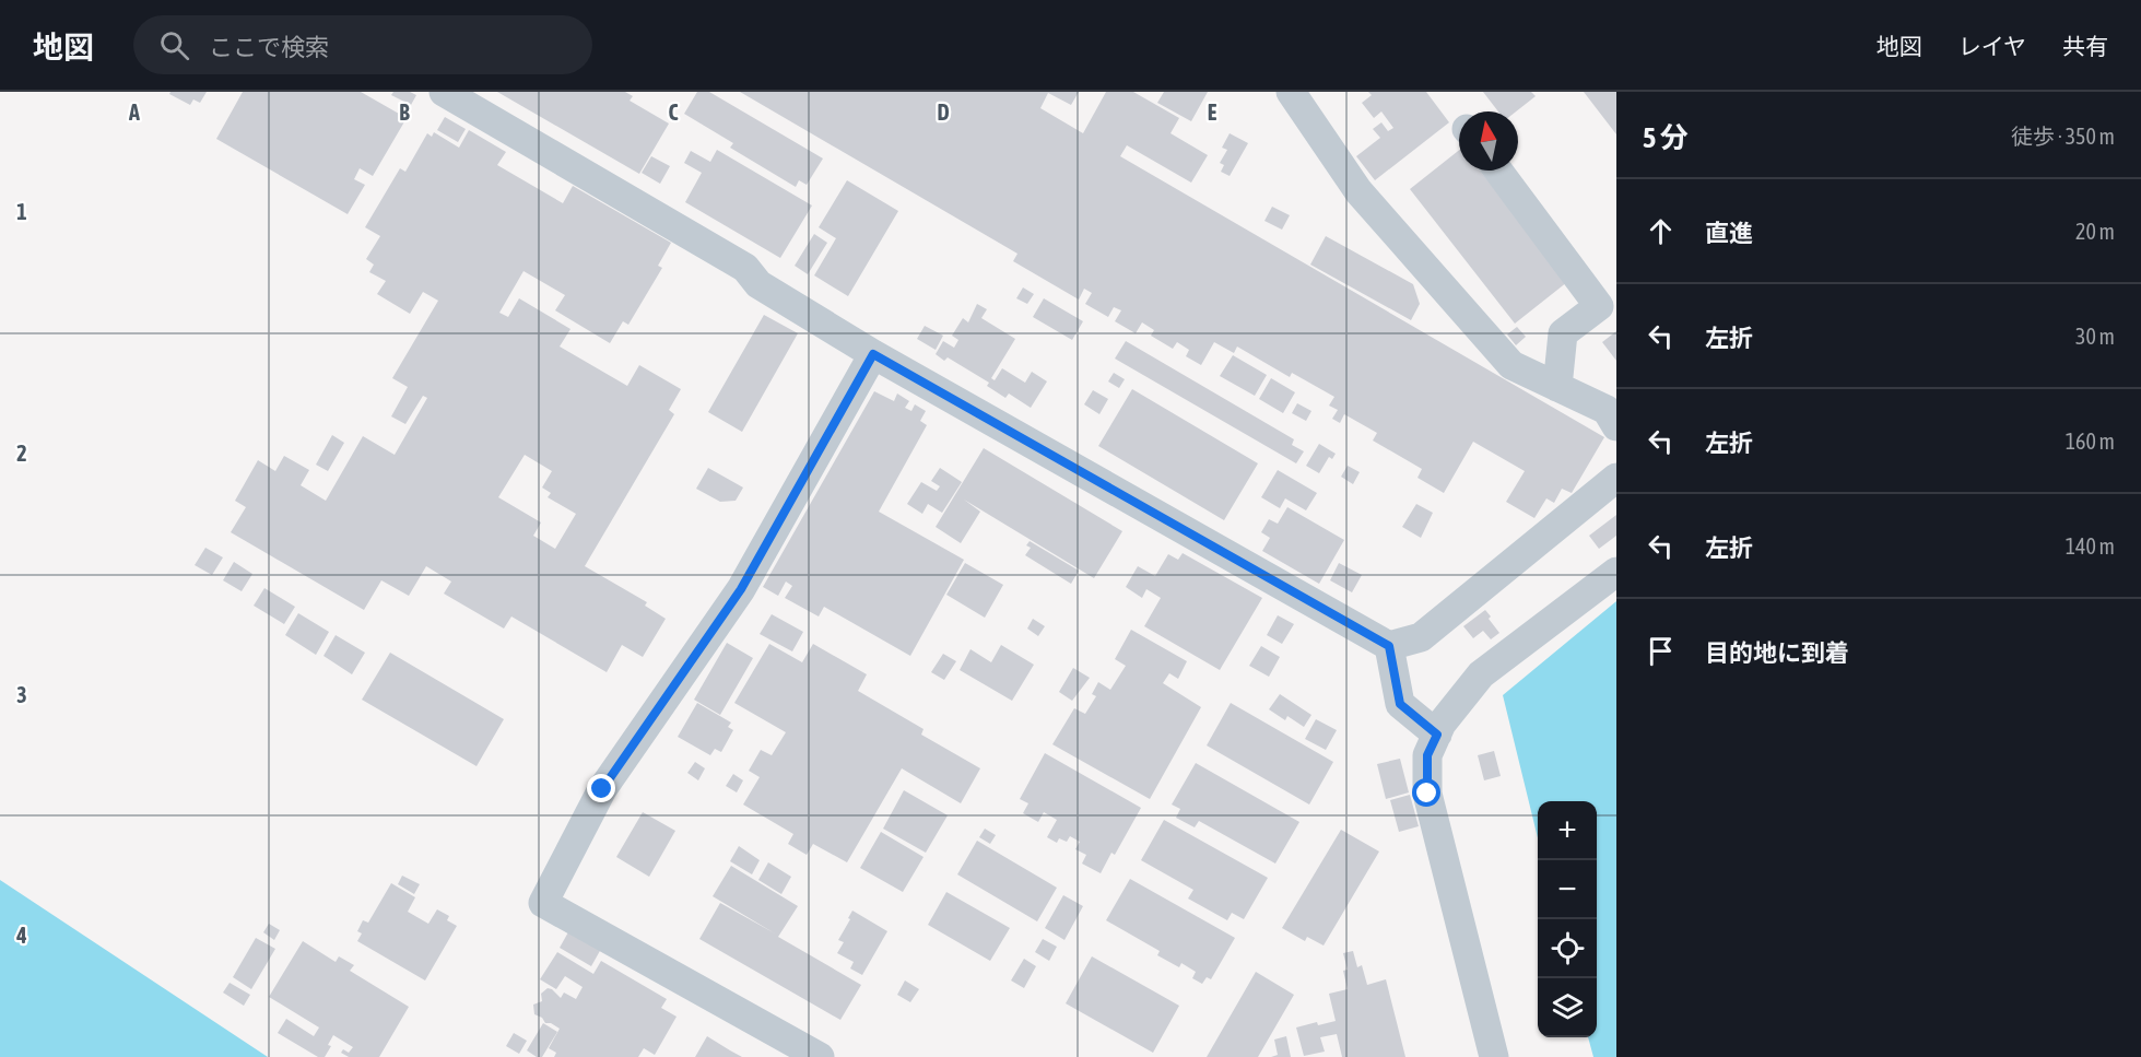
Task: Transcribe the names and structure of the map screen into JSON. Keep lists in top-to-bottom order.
{
  "north": "top",
  "page": {
    "header": "地図",
    "search": "ここで検索",
    "nav": ["地図", "レイヤ", "共有"],
    "heading": ["5 分", "徒歩 · 350 m"],
    "list": [
      ["直進", "20 m"],
      ["左折", "30 m"],
      ["左折", "160 m"],
      ["左折", "140 m"],
      "目的地に到着"
    ],
    "map_buttons": ["+", "−"]
  },
  "grid": {
    "columns": [
      "A",
      "B",
      "C",
      "D",
      "E"
    ],
    "rows": [
      "1",
      "2",
      "3",
      "4"
    ]
  }
}
